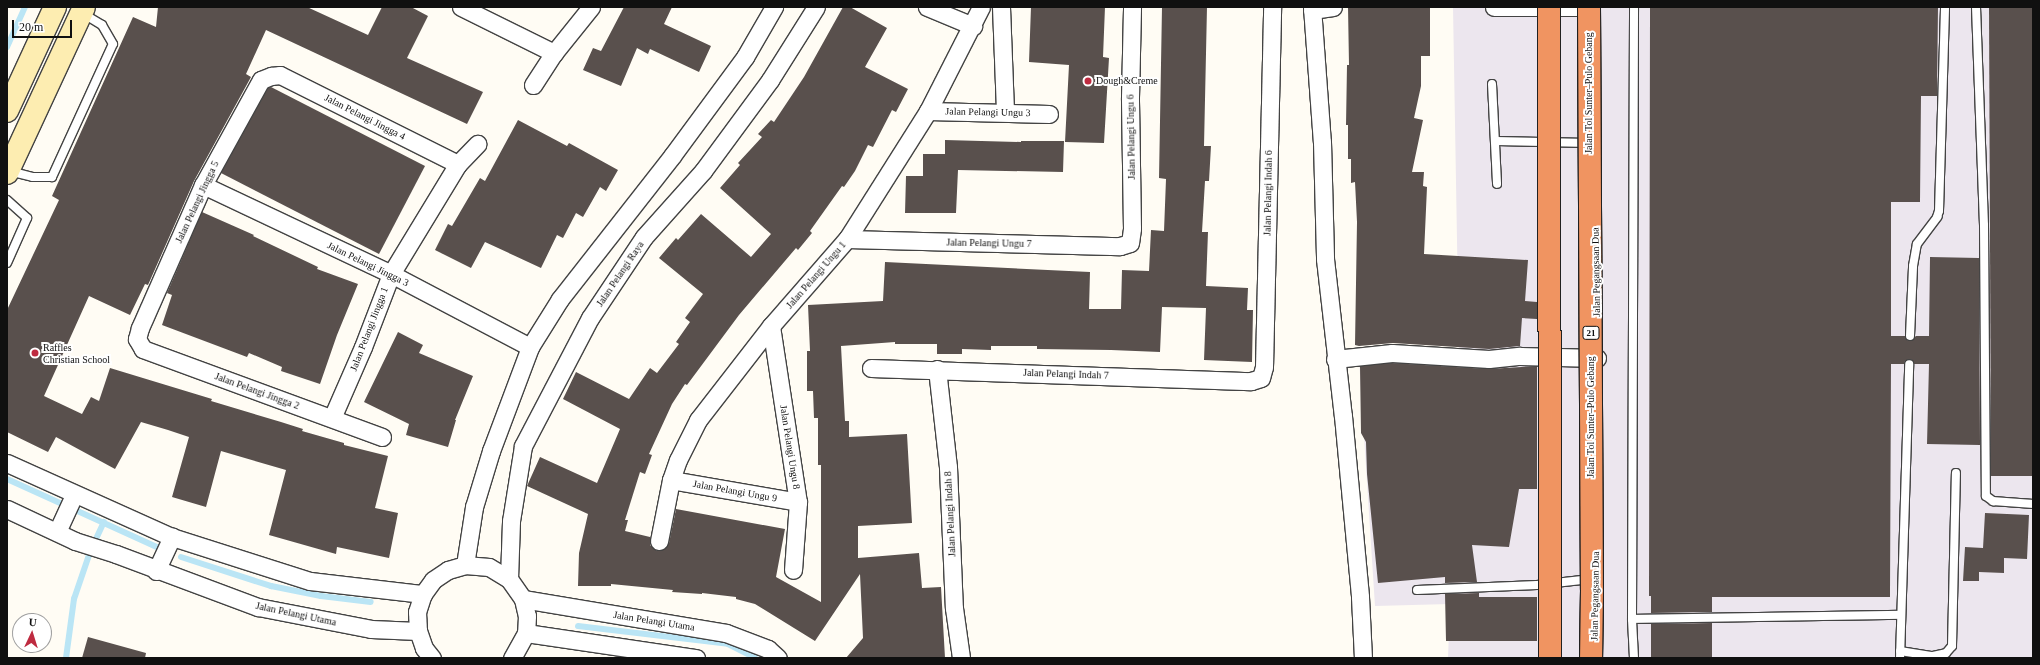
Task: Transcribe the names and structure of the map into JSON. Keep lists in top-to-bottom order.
{
  "streets": {
    "highway": ["Jalan Tol Sunter–Pulo Gebang", "21"],
    "main road": ["Jalan Pegangsaan Dua"],
    "street": [
      "Jalan Pelangi Ungu 3",
      "Jalan Pelangi Jingga 4",
      "Jalan Pelangi Ungu 6",
      "Jalan Pelangi Indah 6",
      "Jalan Pelangi Jingga 5",
      "Jalan Pelangi Ungu 7",
      "Jalan Pelangi Jingga 3",
      "Jalan Pelangi Raya",
      "Jalan Pelangi Ungu 1",
      "Jalan Pelangi Jingga 1",
      "Jalan Pelangi Indah 7",
      "Jalan Pelangi Jingga 2",
      "Jalan Pelangi Ungu 8",
      "Jalan Pelangi Ungu 9",
      "Jalan Pelangi Indah 8",
      "Jalan Pelangi Utama"
    ]
  },
  "crossings": [
    ["Jalan Pelangi Ungu 3", "Jalan Pelangi Ungu 1"],
    ["Jalan Pelangi Jingga 4", "Jalan Pelangi Jingga 5"],
    ["Jalan Pelangi Jingga 4", "Jalan Pelangi Jingga 1"],
    ["Jalan Pelangi Ungu 6", "Jalan Pelangi Ungu 7"],
    ["Jalan Pelangi Indah 6", "Jalan Pelangi Indah 7"],
    ["Jalan Pelangi Jingga 5", "Jalan Pelangi Jingga 3"],
    ["Jalan Pelangi Jingga 5", "Jalan Pelangi Jingga 2"],
    ["Jalan Pelangi Ungu 7", "Jalan Pelangi Ungu 1"],
    ["Jalan Pelangi Jingga 3", "Jalan Pelangi Jingga 1"],
    ["Jalan Pelangi Ungu 1", "Jalan Pelangi Ungu 8"],
    ["Jalan Pelangi Ungu 1", "Jalan Pelangi Ungu 9"],
    ["Jalan Pelangi Jingga 1", "Jalan Pelangi Jingga 2"],
    ["Jalan Pelangi Indah 7", "Jalan Pelangi Indah 8"],
    ["Jalan Pelangi Ungu 8", "Jalan Pelangi Ungu 9"]
  ],
  "places": ["Dough&Creme", "Raffles Christian School"],
  "scale_bar": "20 m",
  "north": "top"
}
